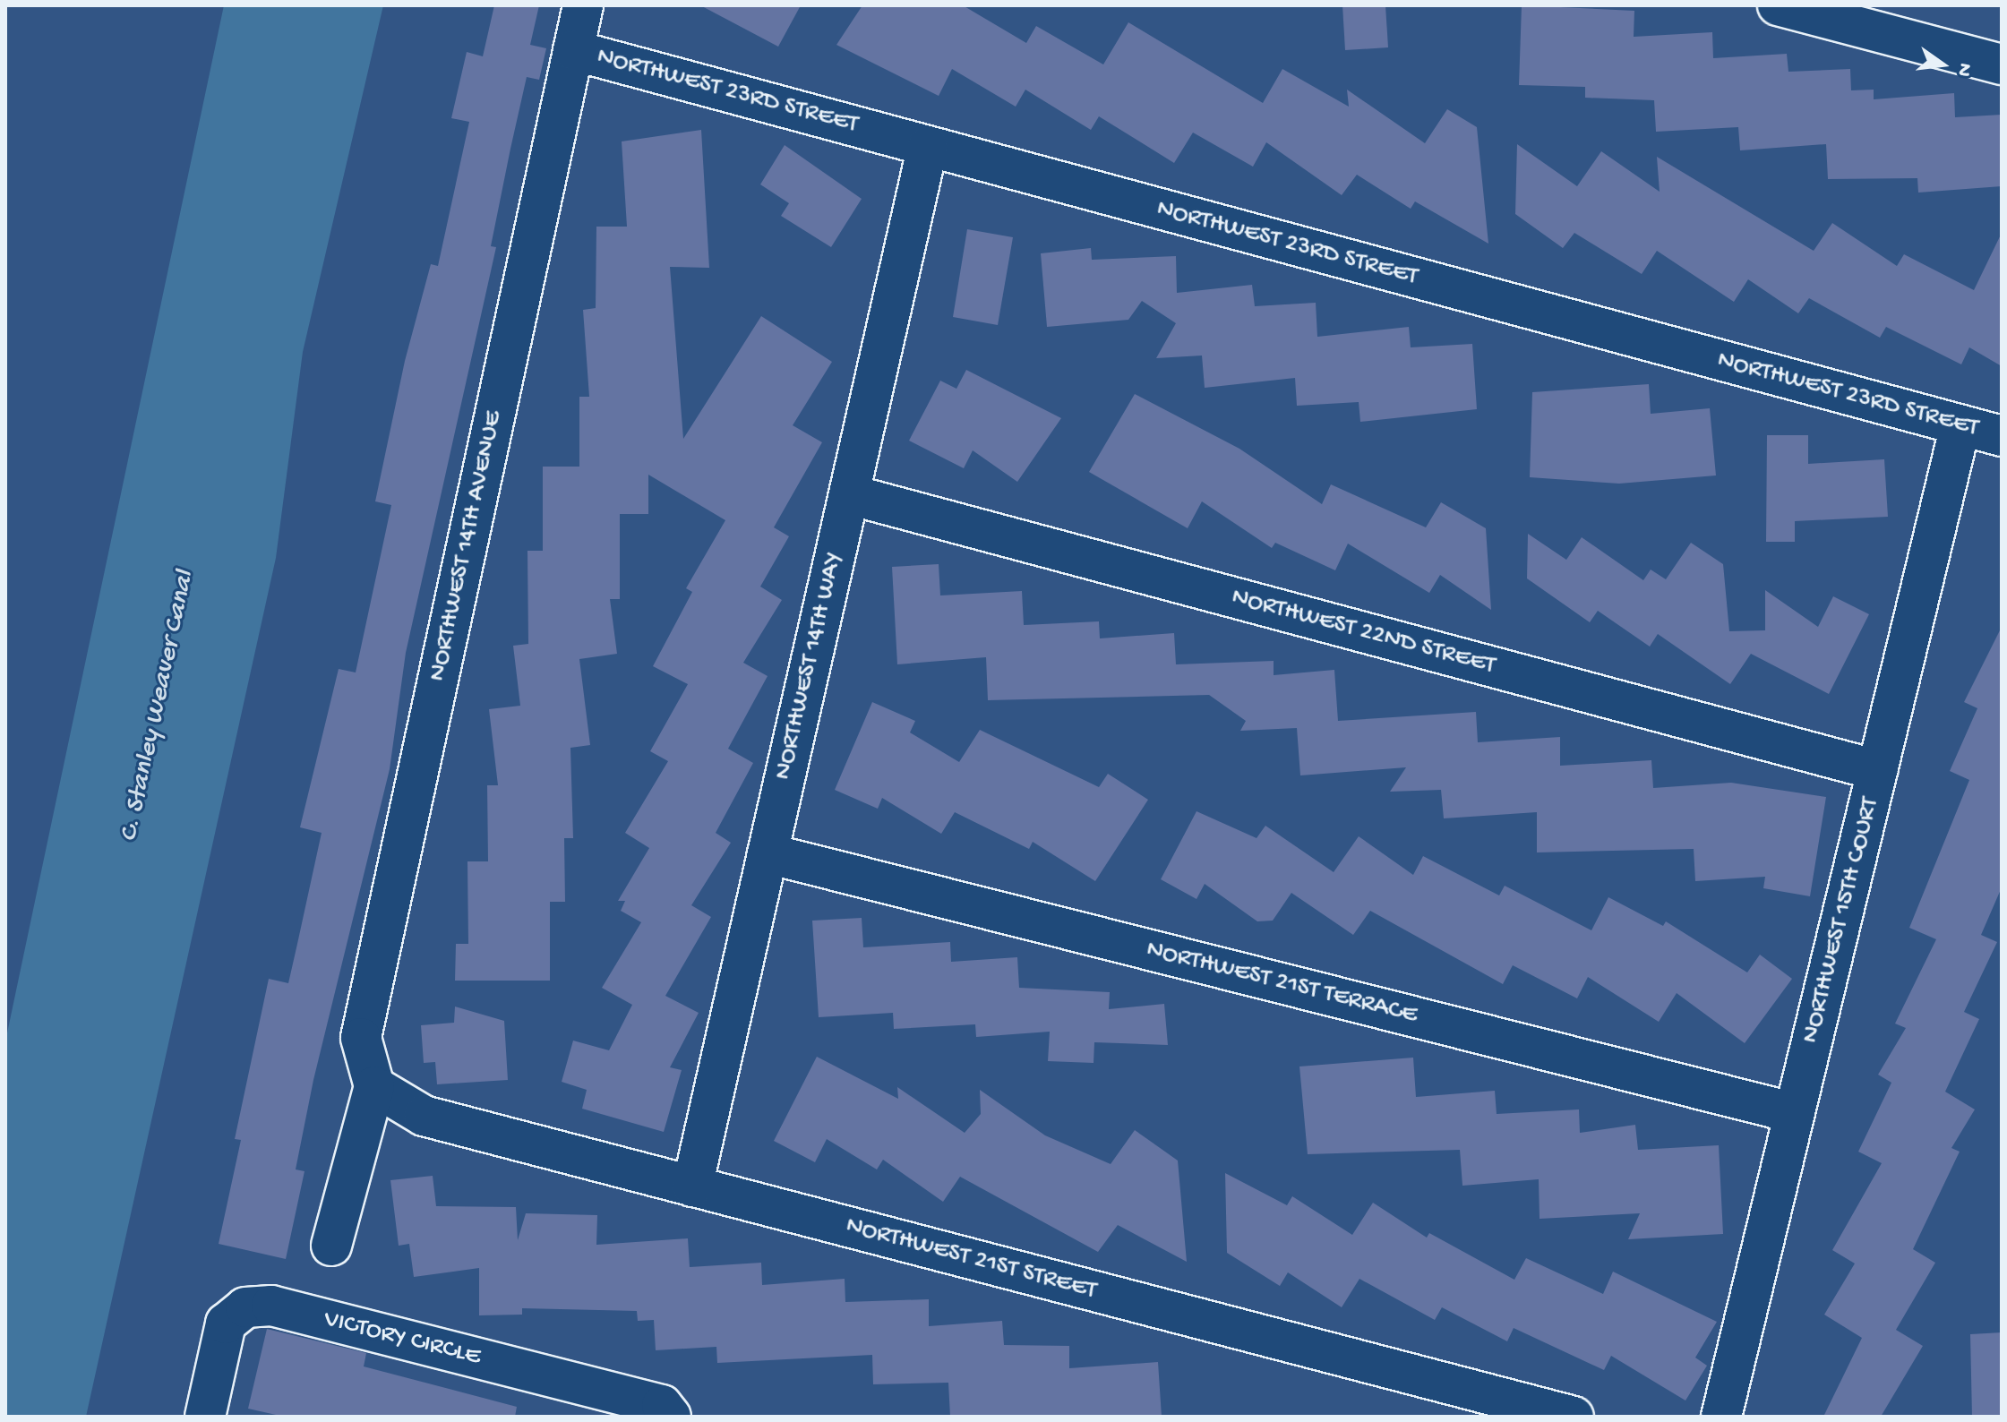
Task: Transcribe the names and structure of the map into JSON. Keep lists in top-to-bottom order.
{
  "streets": {
    "street": [
      "NORTHWEST 23RD STREET",
      "NORTHWEST 14TH AVENUE",
      "NORTHWEST 22ND STREET",
      "NORTHWEST 14TH WAY",
      "NORTHWEST 15TH COURT",
      "NORTHWEST 21ST TERRACE",
      "NORTHWEST 21ST STREET",
      "VICTORY CIRCLE"
    ]
  },
  "crossings": [
    ["NORTHWEST 23RD STREET", "NORTHWEST 14TH AVENUE"],
    ["NORTHWEST 23RD STREET", "NORTHWEST 14TH WAY"],
    ["NORTHWEST 23RD STREET", "NORTHWEST 15TH COURT"],
    ["NORTHWEST 14TH AVENUE", "NORTHWEST 21ST STREET"],
    ["NORTHWEST 22ND STREET", "NORTHWEST 14TH WAY"],
    ["NORTHWEST 22ND STREET", "NORTHWEST 15TH COURT"],
    ["NORTHWEST 14TH WAY", "NORTHWEST 21ST TERRACE"],
    ["NORTHWEST 14TH WAY", "NORTHWEST 21ST STREET"],
    ["NORTHWEST 15TH COURT", "NORTHWEST 21ST TERRACE"]
  ],
  "water": ["C. Stanley Weaver Canal"],
  "north": "right"
}
